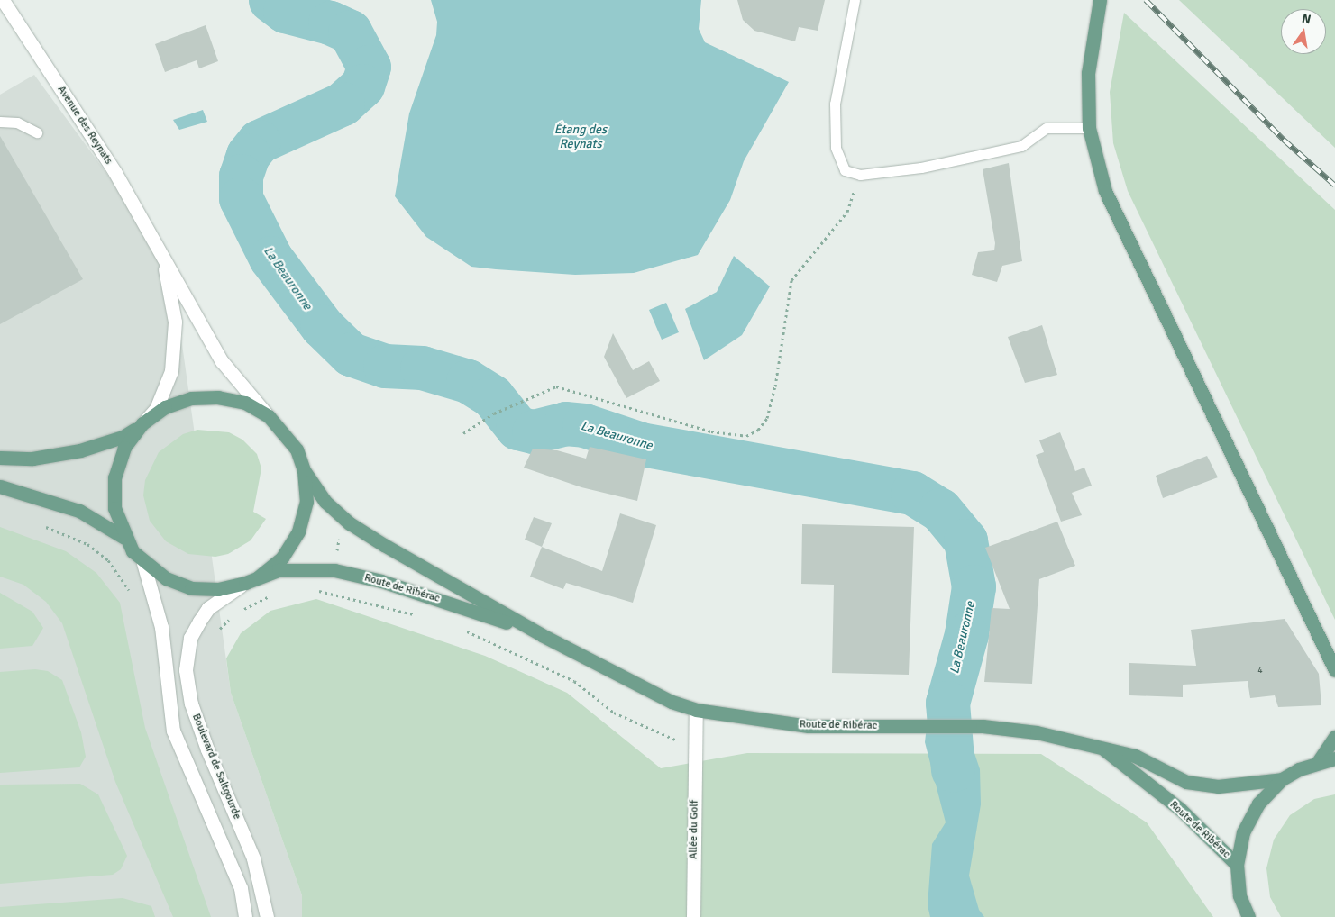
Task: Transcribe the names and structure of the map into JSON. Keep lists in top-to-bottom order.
{
  "streets": {
    "main road": ["Route de Ribérac"],
    "street": ["Avenue des Reynats", "Boulevard de Saltgourde", "Allée du Golf"]
  },
  "crossings": [
    ["Avenue des Reynats", "Route de Ribérac"],
    ["Route de Ribérac", "Boulevard de Saltgourde"],
    ["Route de Ribérac", "Allée du Golf"]
  ],
  "water": ["Étang des Reynats", "La Beauronne"],
  "house_numbers": ["4"],
  "north": "top"
}
